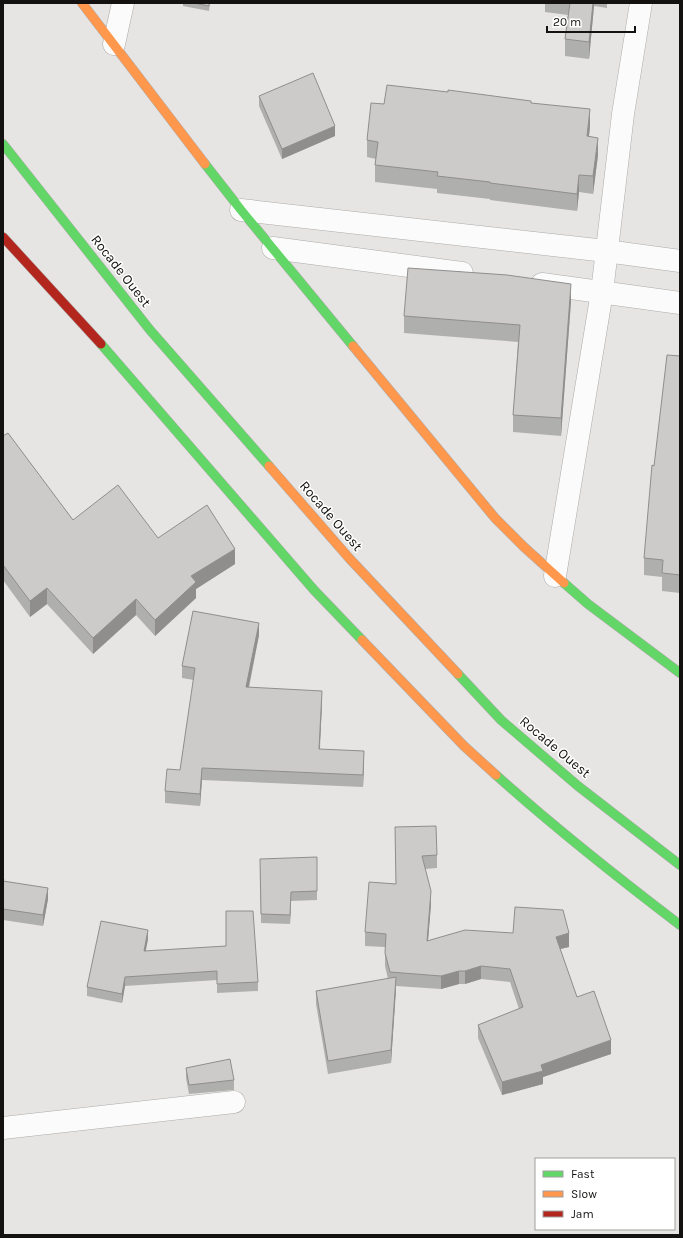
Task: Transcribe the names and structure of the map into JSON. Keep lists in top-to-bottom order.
{
  "streets": {
    "main road": ["Rocade Ouest"]
  },
  "legend": ["Fast", "Slow", "Jam"],
  "scale_bar": "20 m"
}
